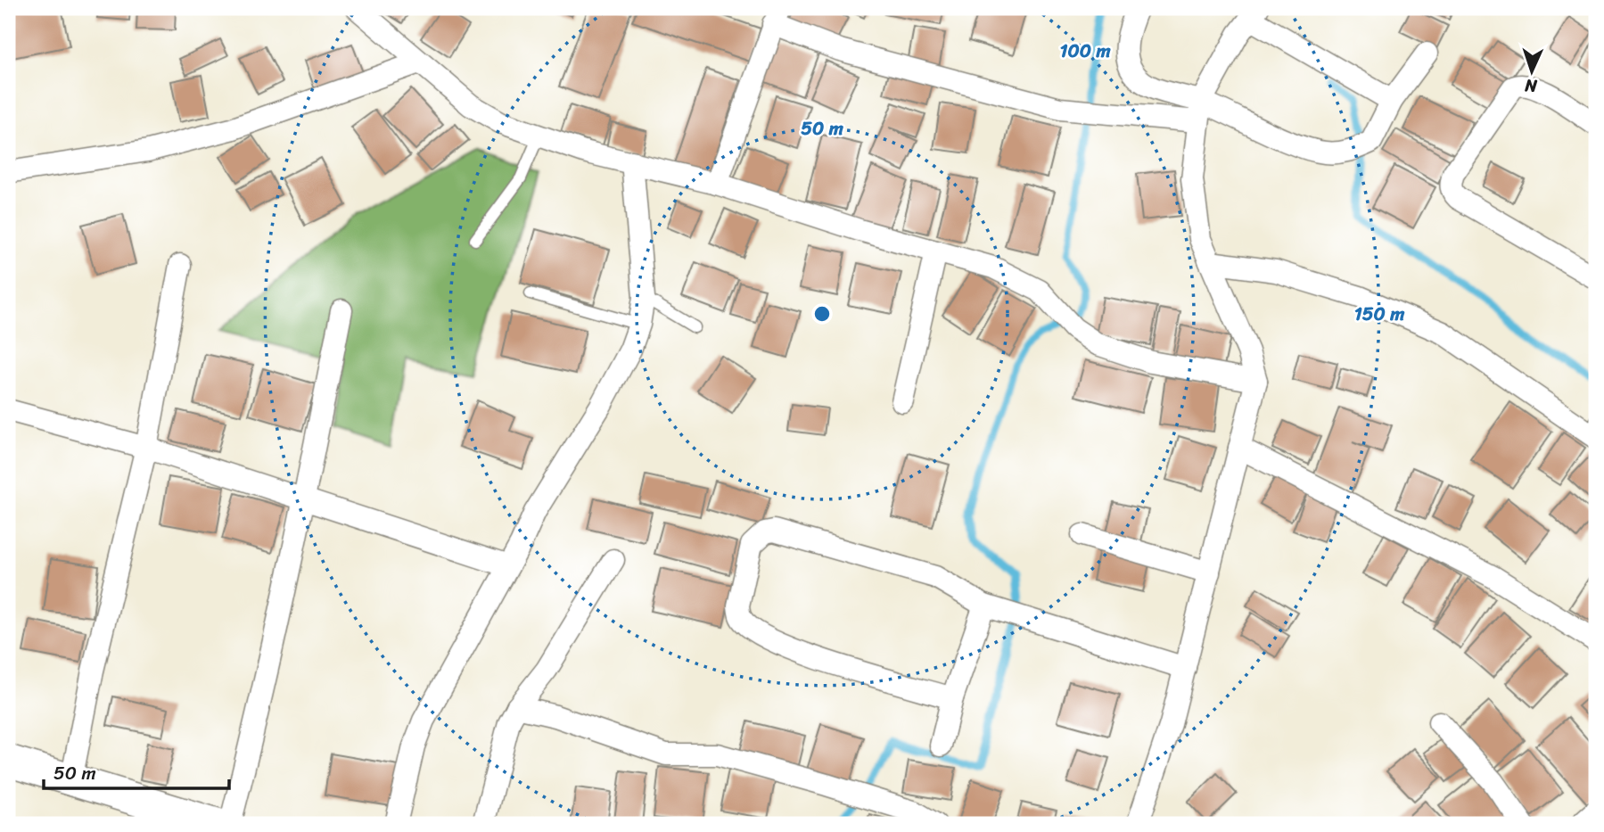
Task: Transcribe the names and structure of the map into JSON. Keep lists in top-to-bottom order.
{
  "scale_bar": "50 m",
  "north": "bottom",
  "rings": ["100 m", "50 m", "150 m"]
}
